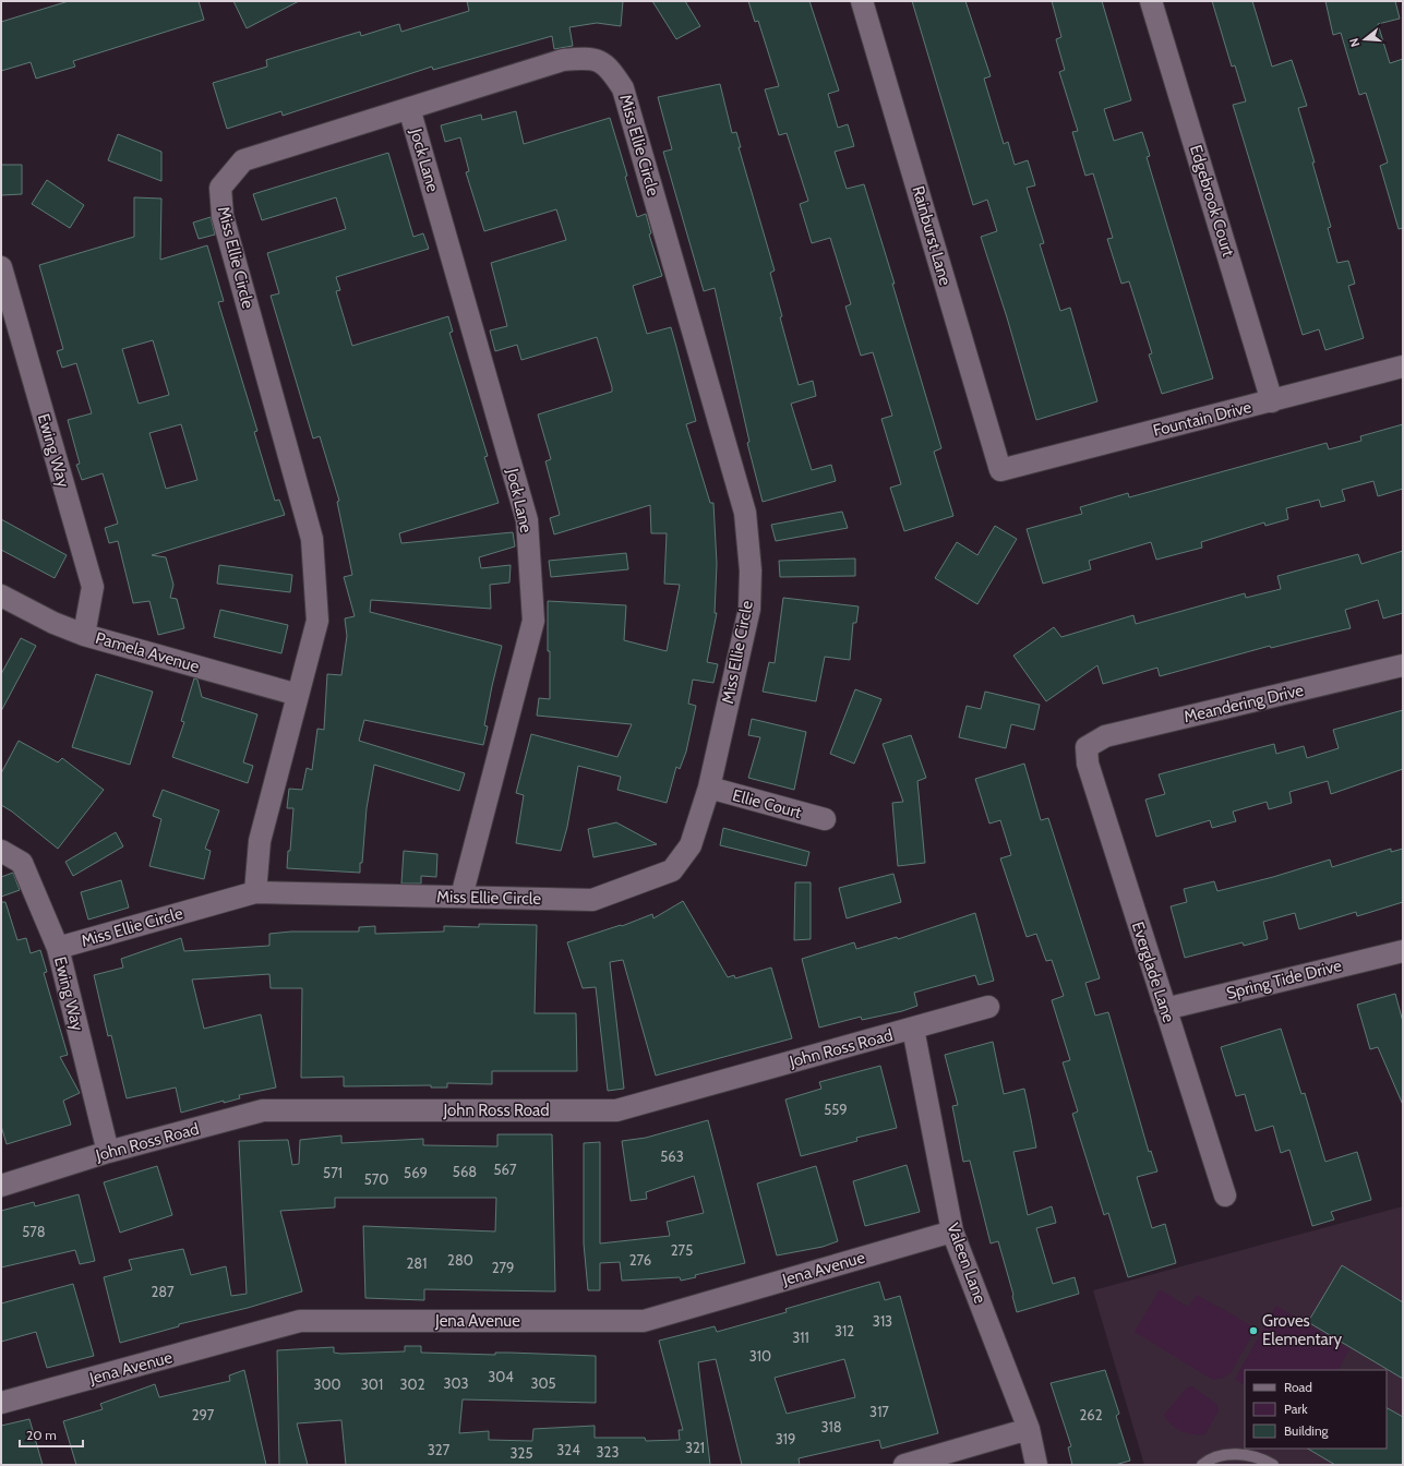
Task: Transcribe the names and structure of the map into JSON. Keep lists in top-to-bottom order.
{
  "streets": {
    "street": [
      "Miss Ellie Circle",
      "Jock Lane",
      "Edgebrook Court",
      "Rainburst Lane",
      "Fountain Drive",
      "Ewing Way",
      "Pamela Avenue",
      "Meandering Drive",
      "Ellie Court",
      "Everglade Lane",
      "Spring Tide Drive",
      "John Ross Road",
      "Valeen Lane",
      "Jena Avenue"
    ]
  },
  "crossings": [
    ["Miss Ellie Circle", "Jock Lane"],
    ["Miss Ellie Circle", "Ewing Way"],
    ["Miss Ellie Circle", "Pamela Avenue"],
    ["Miss Ellie Circle", "Ellie Court"],
    ["Edgebrook Court", "Fountain Drive"],
    ["Rainburst Lane", "Fountain Drive"],
    ["Ewing Way", "Pamela Avenue"],
    ["Ewing Way", "John Ross Road"],
    ["Meandering Drive", "Everglade Lane"],
    ["Everglade Lane", "Spring Tide Drive"],
    ["John Ross Road", "Valeen Lane"],
    ["Valeen Lane", "Jena Avenue"]
  ],
  "places": ["Groves Elementary"],
  "house_numbers": [
    "559",
    "563",
    "567",
    "568",
    "571",
    "569",
    "570",
    "578",
    "275",
    "280",
    "276",
    "281",
    "279",
    "287",
    "313",
    "312",
    "311",
    "310",
    "304",
    "303",
    "305",
    "300",
    "301",
    "302",
    "317",
    "297",
    "262",
    "318",
    "319",
    "321",
    "327",
    "324",
    "323",
    "325"
  ],
  "legend": ["Road", "Park", "Building"],
  "scale_bar": "20 m",
  "north": "left"
}
